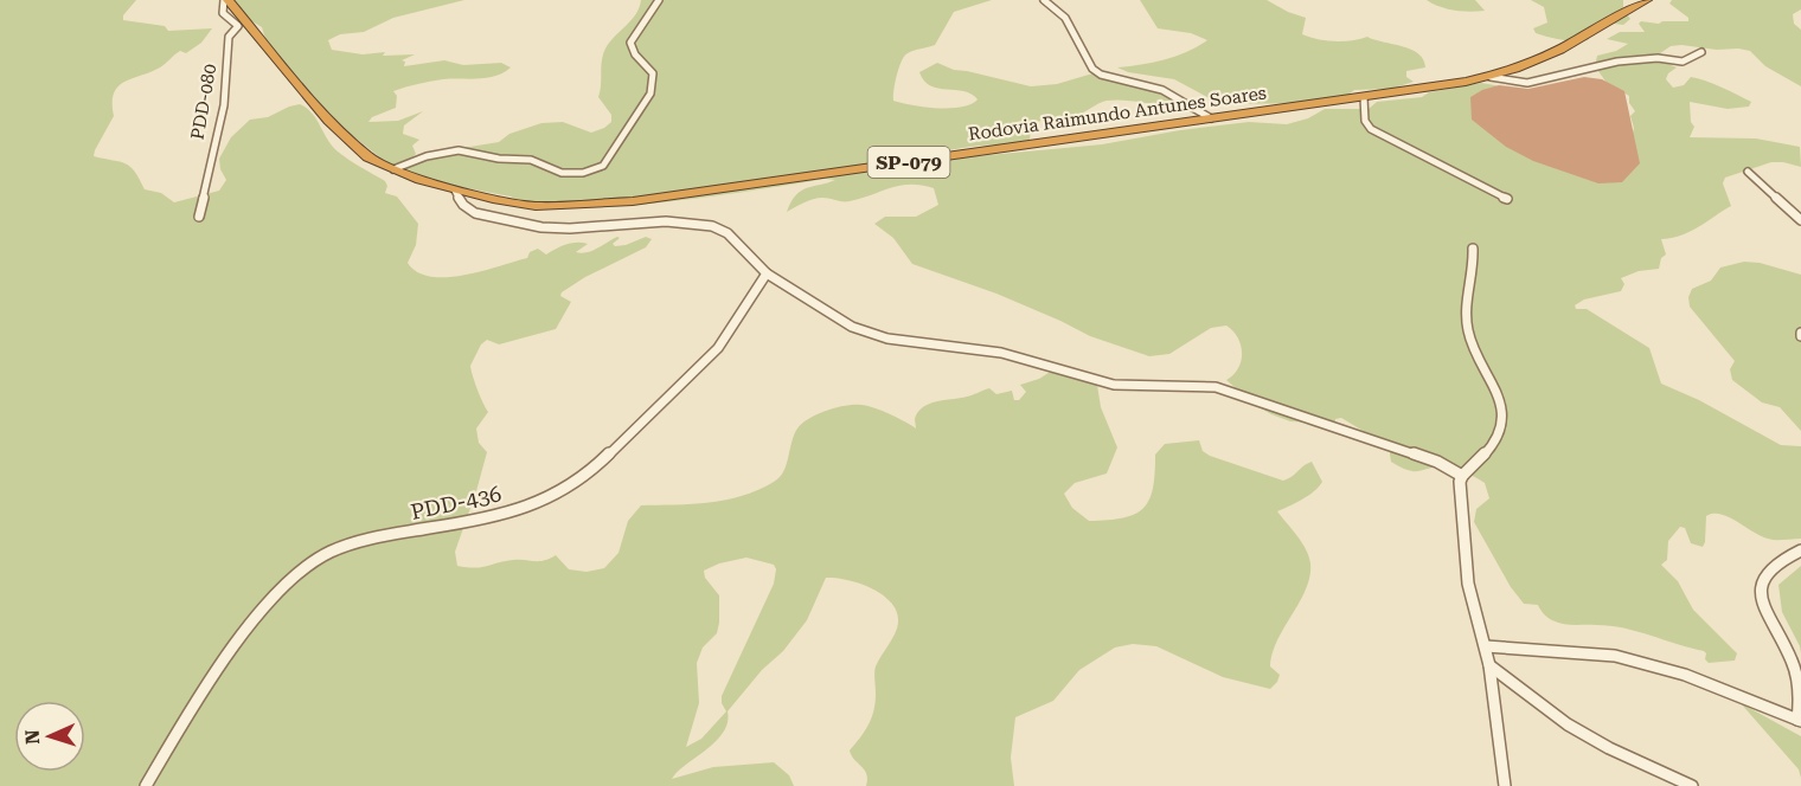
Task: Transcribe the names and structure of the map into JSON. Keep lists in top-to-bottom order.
{
  "streets": {
    "highway": ["Rodovia Raimundo Antunes Soares", "SP-079"],
    "street": ["PDD-080", "PDD-436"]
  },
  "crossings": [
    ["PDD-080", "Rodovia Raimundo Antunes Soares"]
  ],
  "north": "left"
}
